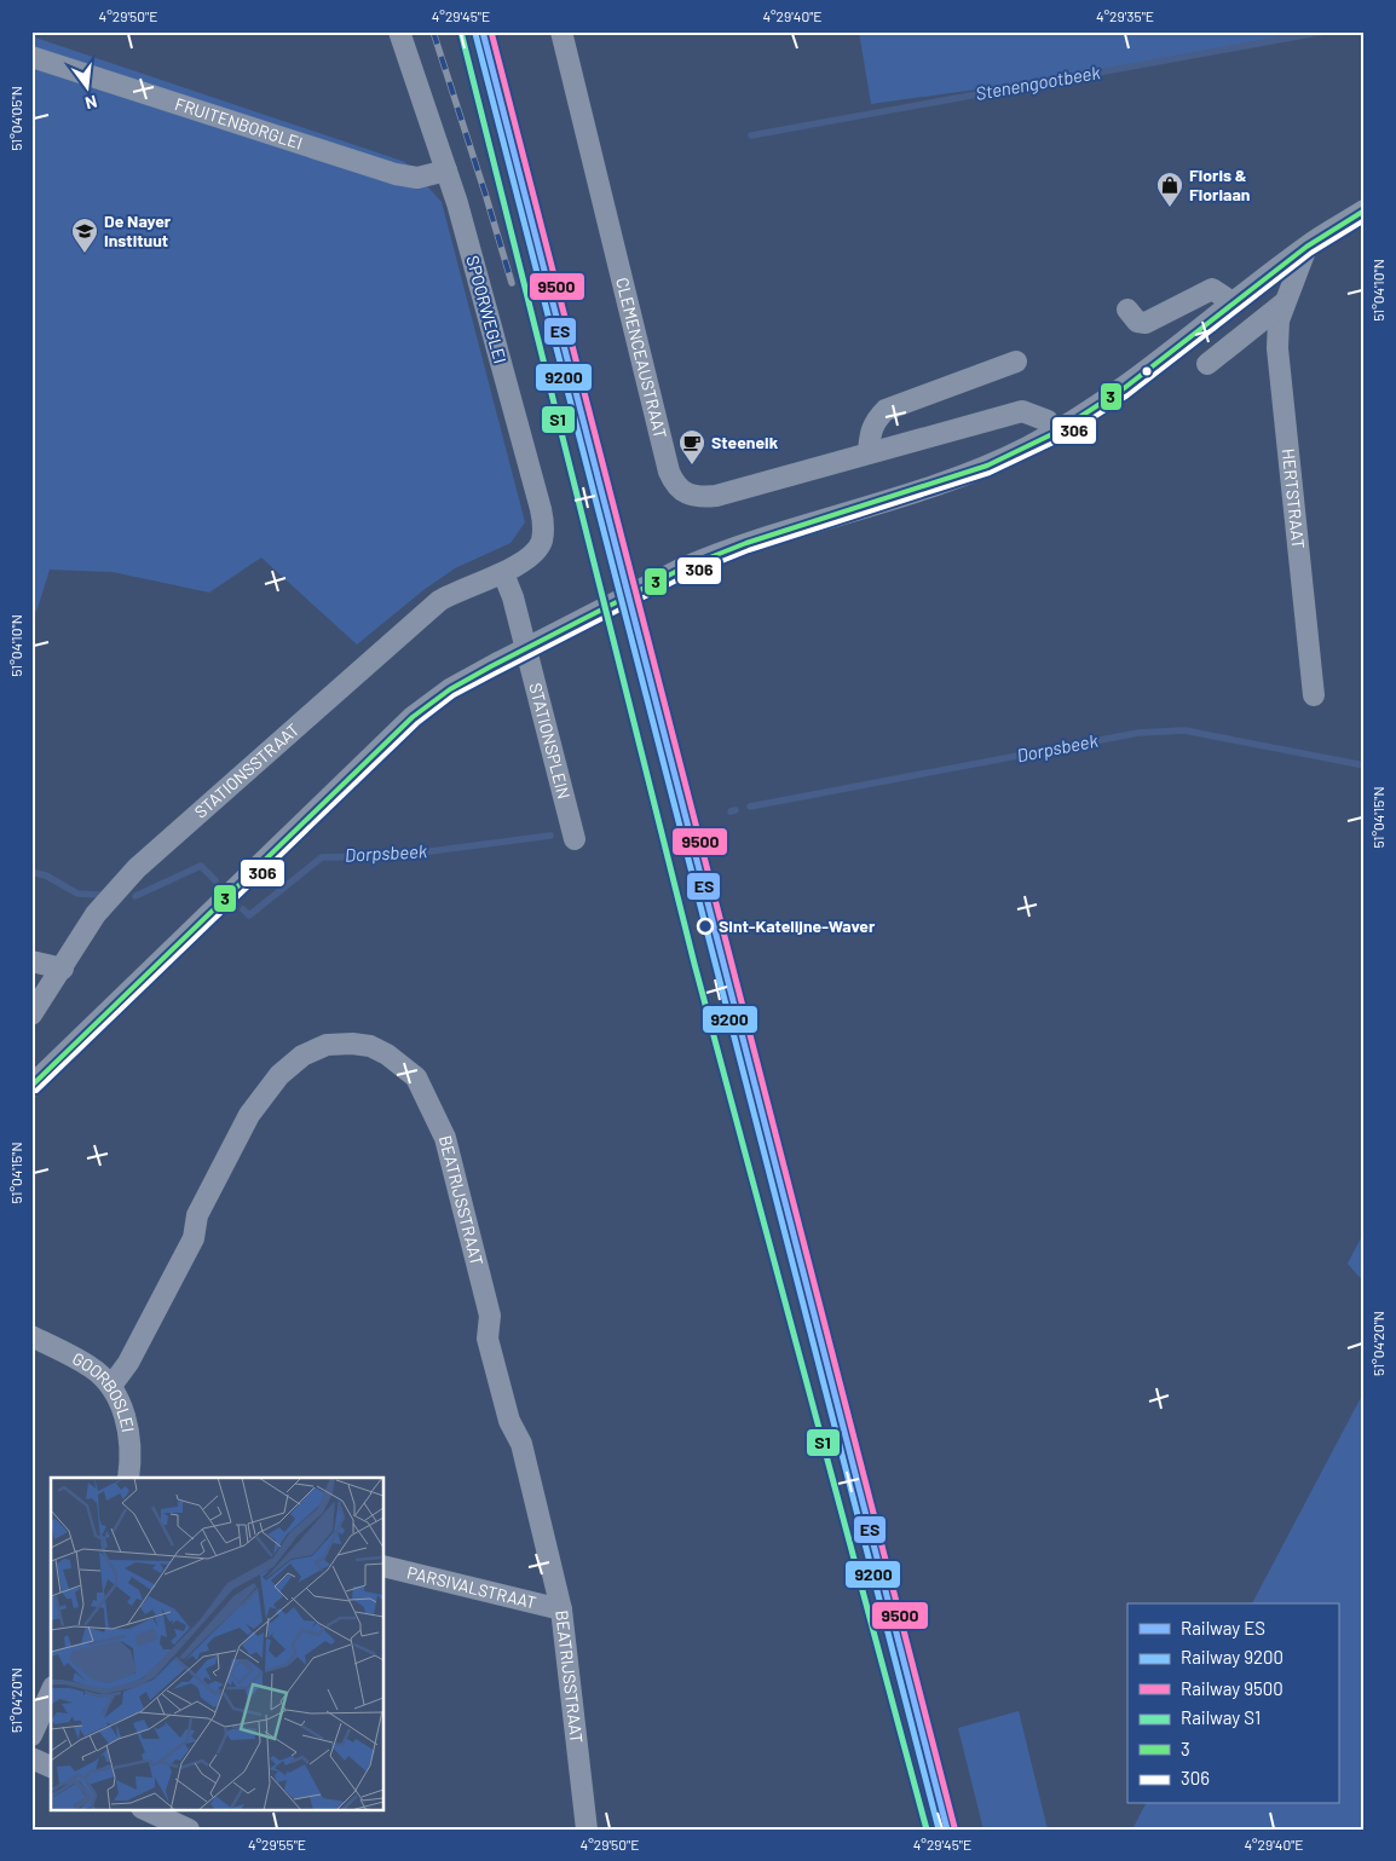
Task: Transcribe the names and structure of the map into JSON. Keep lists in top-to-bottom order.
{
  "streets": {
    "street": [
      "FRUITENBORGLEI",
      "SPOORWEGLEI",
      "CLEMENCEAUSTRAAT",
      "HERTSTRAAT",
      "STATIONSPLEIN",
      "STATIONSSTRAAT",
      "BEATRIJSSTRAAT",
      "GOORBOSLEI",
      "PARSIVALSTRAAT"
    ]
  },
  "crossings": [
    ["FRUITENBORGLEI", "SPOORWEGLEI"],
    ["SPOORWEGLEI", "STATIONSPLEIN"],
    ["SPOORWEGLEI", "STATIONSSTRAAT"],
    ["STATIONSPLEIN", "STATIONSSTRAAT"],
    ["BEATRIJSSTRAAT", "GOORBOSLEI"],
    ["BEATRIJSSTRAAT", "PARSIVALSTRAAT"]
  ],
  "water": ["Stenengootbeek", "Dorpsbeek"],
  "places": {
    "shop": ["Floris & Floriaan"],
    "school or university": ["De Nayer Instituut"],
    "cafe": ["Steeneik"],
    "other": ["Sint-Katelijne-Waver"]
  },
  "lines": [
    "rail line ES",
    "rail line 9500",
    "rail line S1",
    "rail line 9200",
    "transit line 3",
    "transit line 306"
  ],
  "legend": [
    "Railway ES",
    "Railway 9200",
    "Railway 9500",
    "Railway S1",
    "3",
    "306"
  ],
  "north": "bottom",
  "coordinates": [
    "4°29'50\"E",
    "4°29'45\"E",
    "4°29'40\"E",
    "4°29'35\"E",
    "51°04'05\"N",
    "51°04'10\"N",
    "51°04'15\"N",
    "51°04'20\"N",
    "4°29'55\"E"
  ]
}
